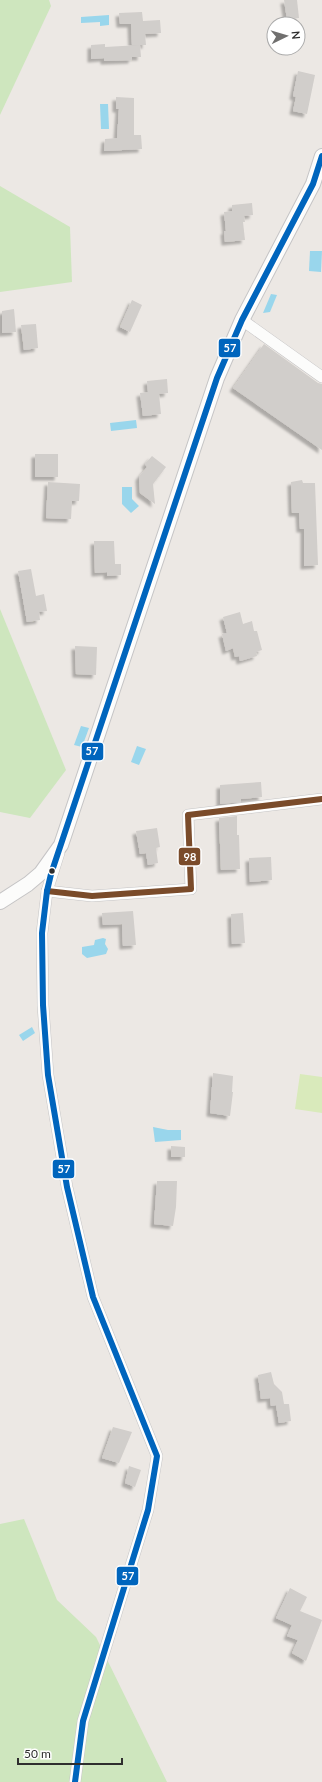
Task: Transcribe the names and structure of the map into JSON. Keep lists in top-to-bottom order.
{
  "lines": ["transit line 57", "transit line 98"],
  "scale_bar": "50 m",
  "north": "right"
}
